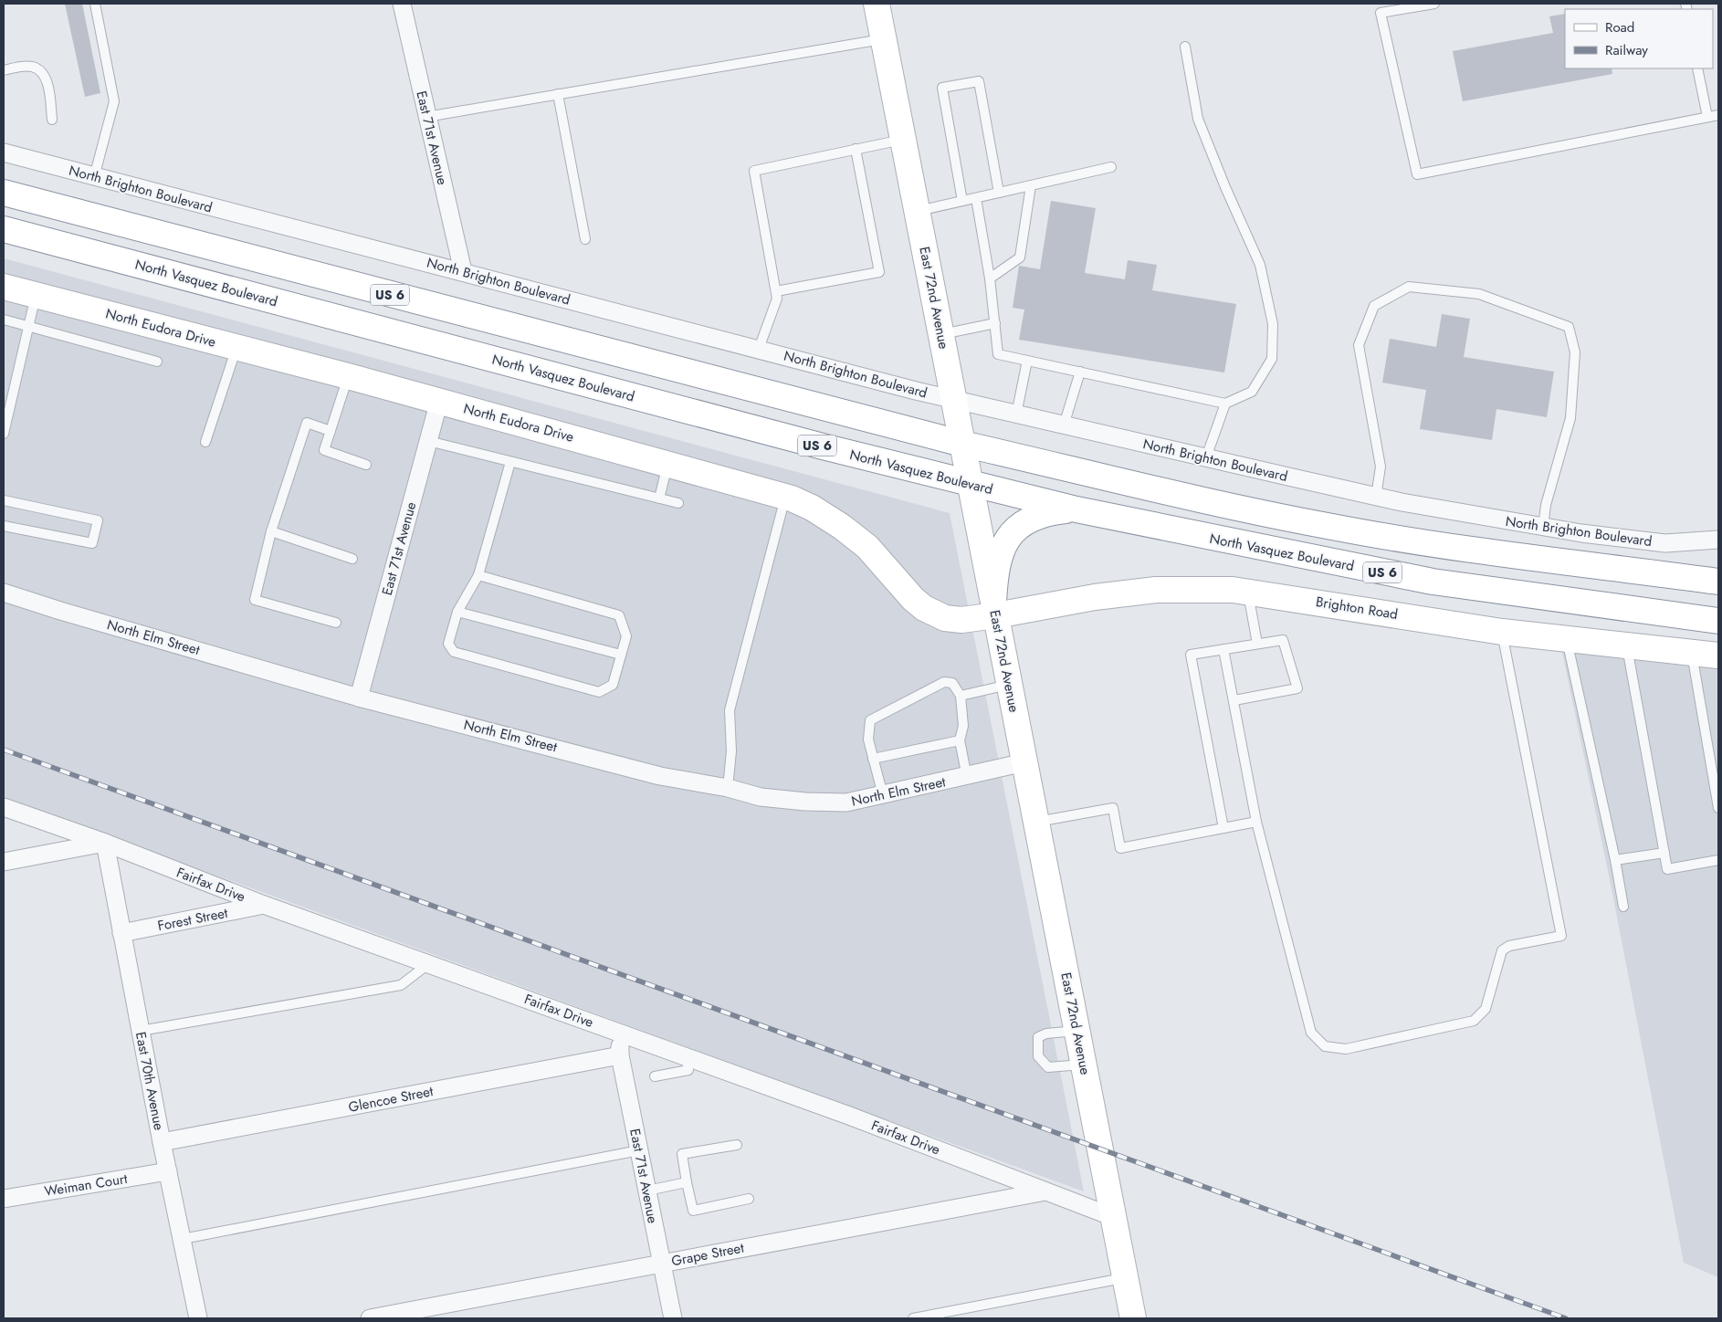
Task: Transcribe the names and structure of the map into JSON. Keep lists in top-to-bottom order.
{
  "streets": {
    "main road": [
      "North Vasquez Boulevard",
      "US 6",
      "East 72nd Avenue",
      "North Eudora Drive",
      "Brighton Road"
    ],
    "street": [
      "East 71st Avenue",
      "North Brighton Boulevard",
      "North Elm Street",
      "Fairfax Drive",
      "Forest Street",
      "East 70th Avenue",
      "Glencoe Street",
      "Weiman Court",
      "Grape Street"
    ]
  },
  "crossings": [
    ["East 71st Avenue", "North Brighton Boulevard"],
    ["East 71st Avenue", "North Eudora Drive"],
    ["East 71st Avenue", "North Elm Street"],
    ["East 71st Avenue", "Fairfax Drive"],
    ["East 71st Avenue", "Glencoe Street"],
    ["East 71st Avenue", "Grape Street"],
    ["North Brighton Boulevard", "East 72nd Avenue"],
    ["North Vasquez Boulevard", "East 72nd Avenue"],
    ["US 6", "East 72nd Avenue"],
    ["East 72nd Avenue", "North Eudora Drive"],
    ["East 72nd Avenue", "Brighton Road"],
    ["East 72nd Avenue", "North Elm Street"],
    ["East 72nd Avenue", "Fairfax Drive"],
    ["North Eudora Drive", "Brighton Road"],
    ["Fairfax Drive", "Forest Street"],
    ["Fairfax Drive", "East 70th Avenue"],
    ["Fairfax Drive", "Grape Street"],
    ["Forest Street", "East 70th Avenue"],
    ["East 70th Avenue", "Glencoe Street"],
    ["East 70th Avenue", "Weiman Court"]
  ],
  "legend": ["Road", "Railway"]
}
